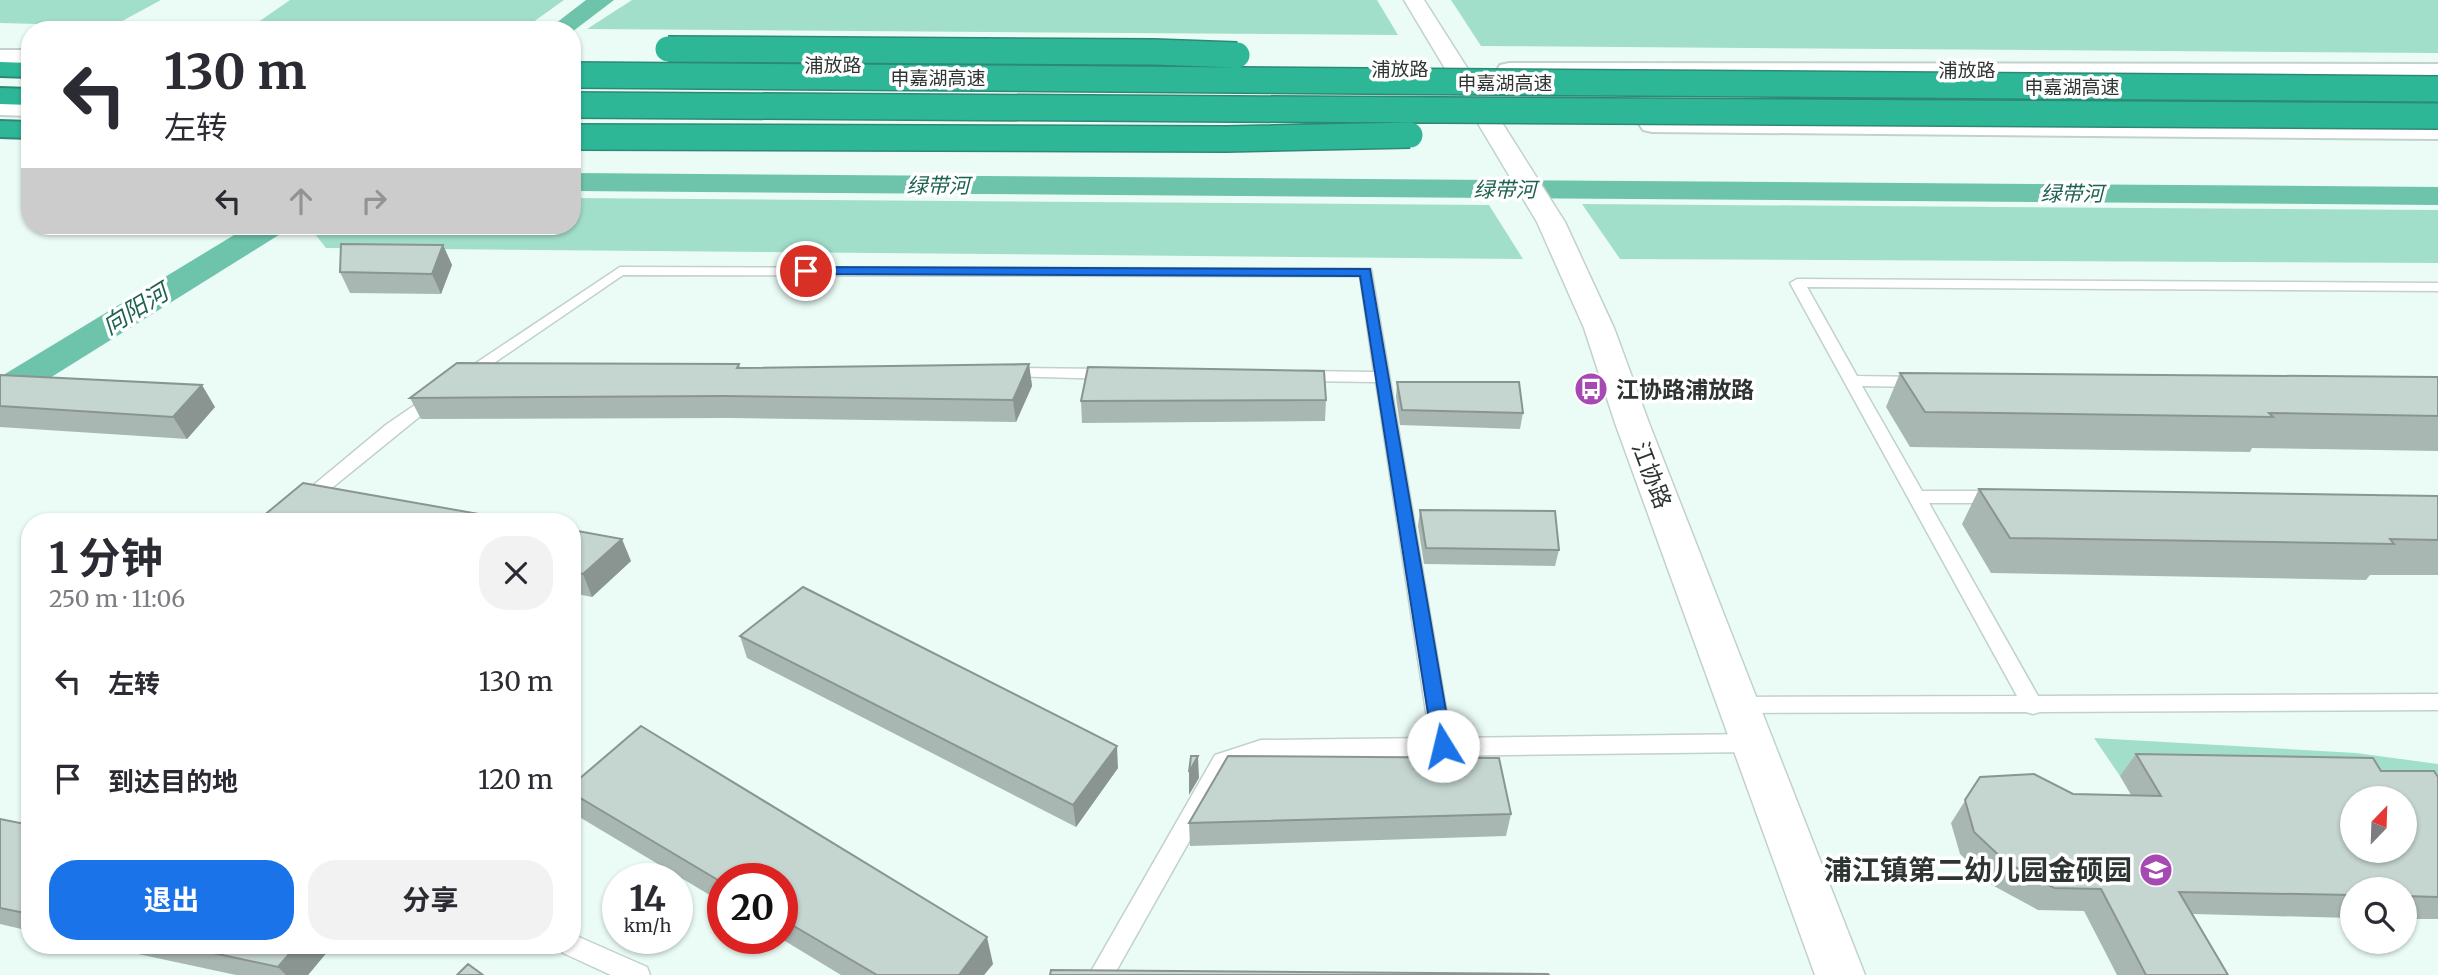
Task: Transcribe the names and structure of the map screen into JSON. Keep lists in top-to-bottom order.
{
  "streets": {
    "highway": ["申嘉湖高速"],
    "main road": ["浦放路"],
    "street": ["江协路"]
  },
  "crossings": [
    ["浦放路", "江协路"]
  ],
  "water": ["绿带河", "向阳河"],
  "places": {
    "bus stop": ["江协路浦放路"],
    "school or university": ["浦江镇第二幼儿园金硕园"]
  },
  "north": "top right",
  "page": {
    "turn": ["130 m", "左转"],
    "heading": ["1 分钟", "250 m · 11:06"],
    "list": [
      {
        "name": "左转",
        "value": "130 m"
      },
      {
        "name": "到达目的地",
        "value": "120 m"
      }
    ],
    "buttons": ["退出", "分享"],
    "speed": "14 km/h",
    "limit": "20"
  }
}
